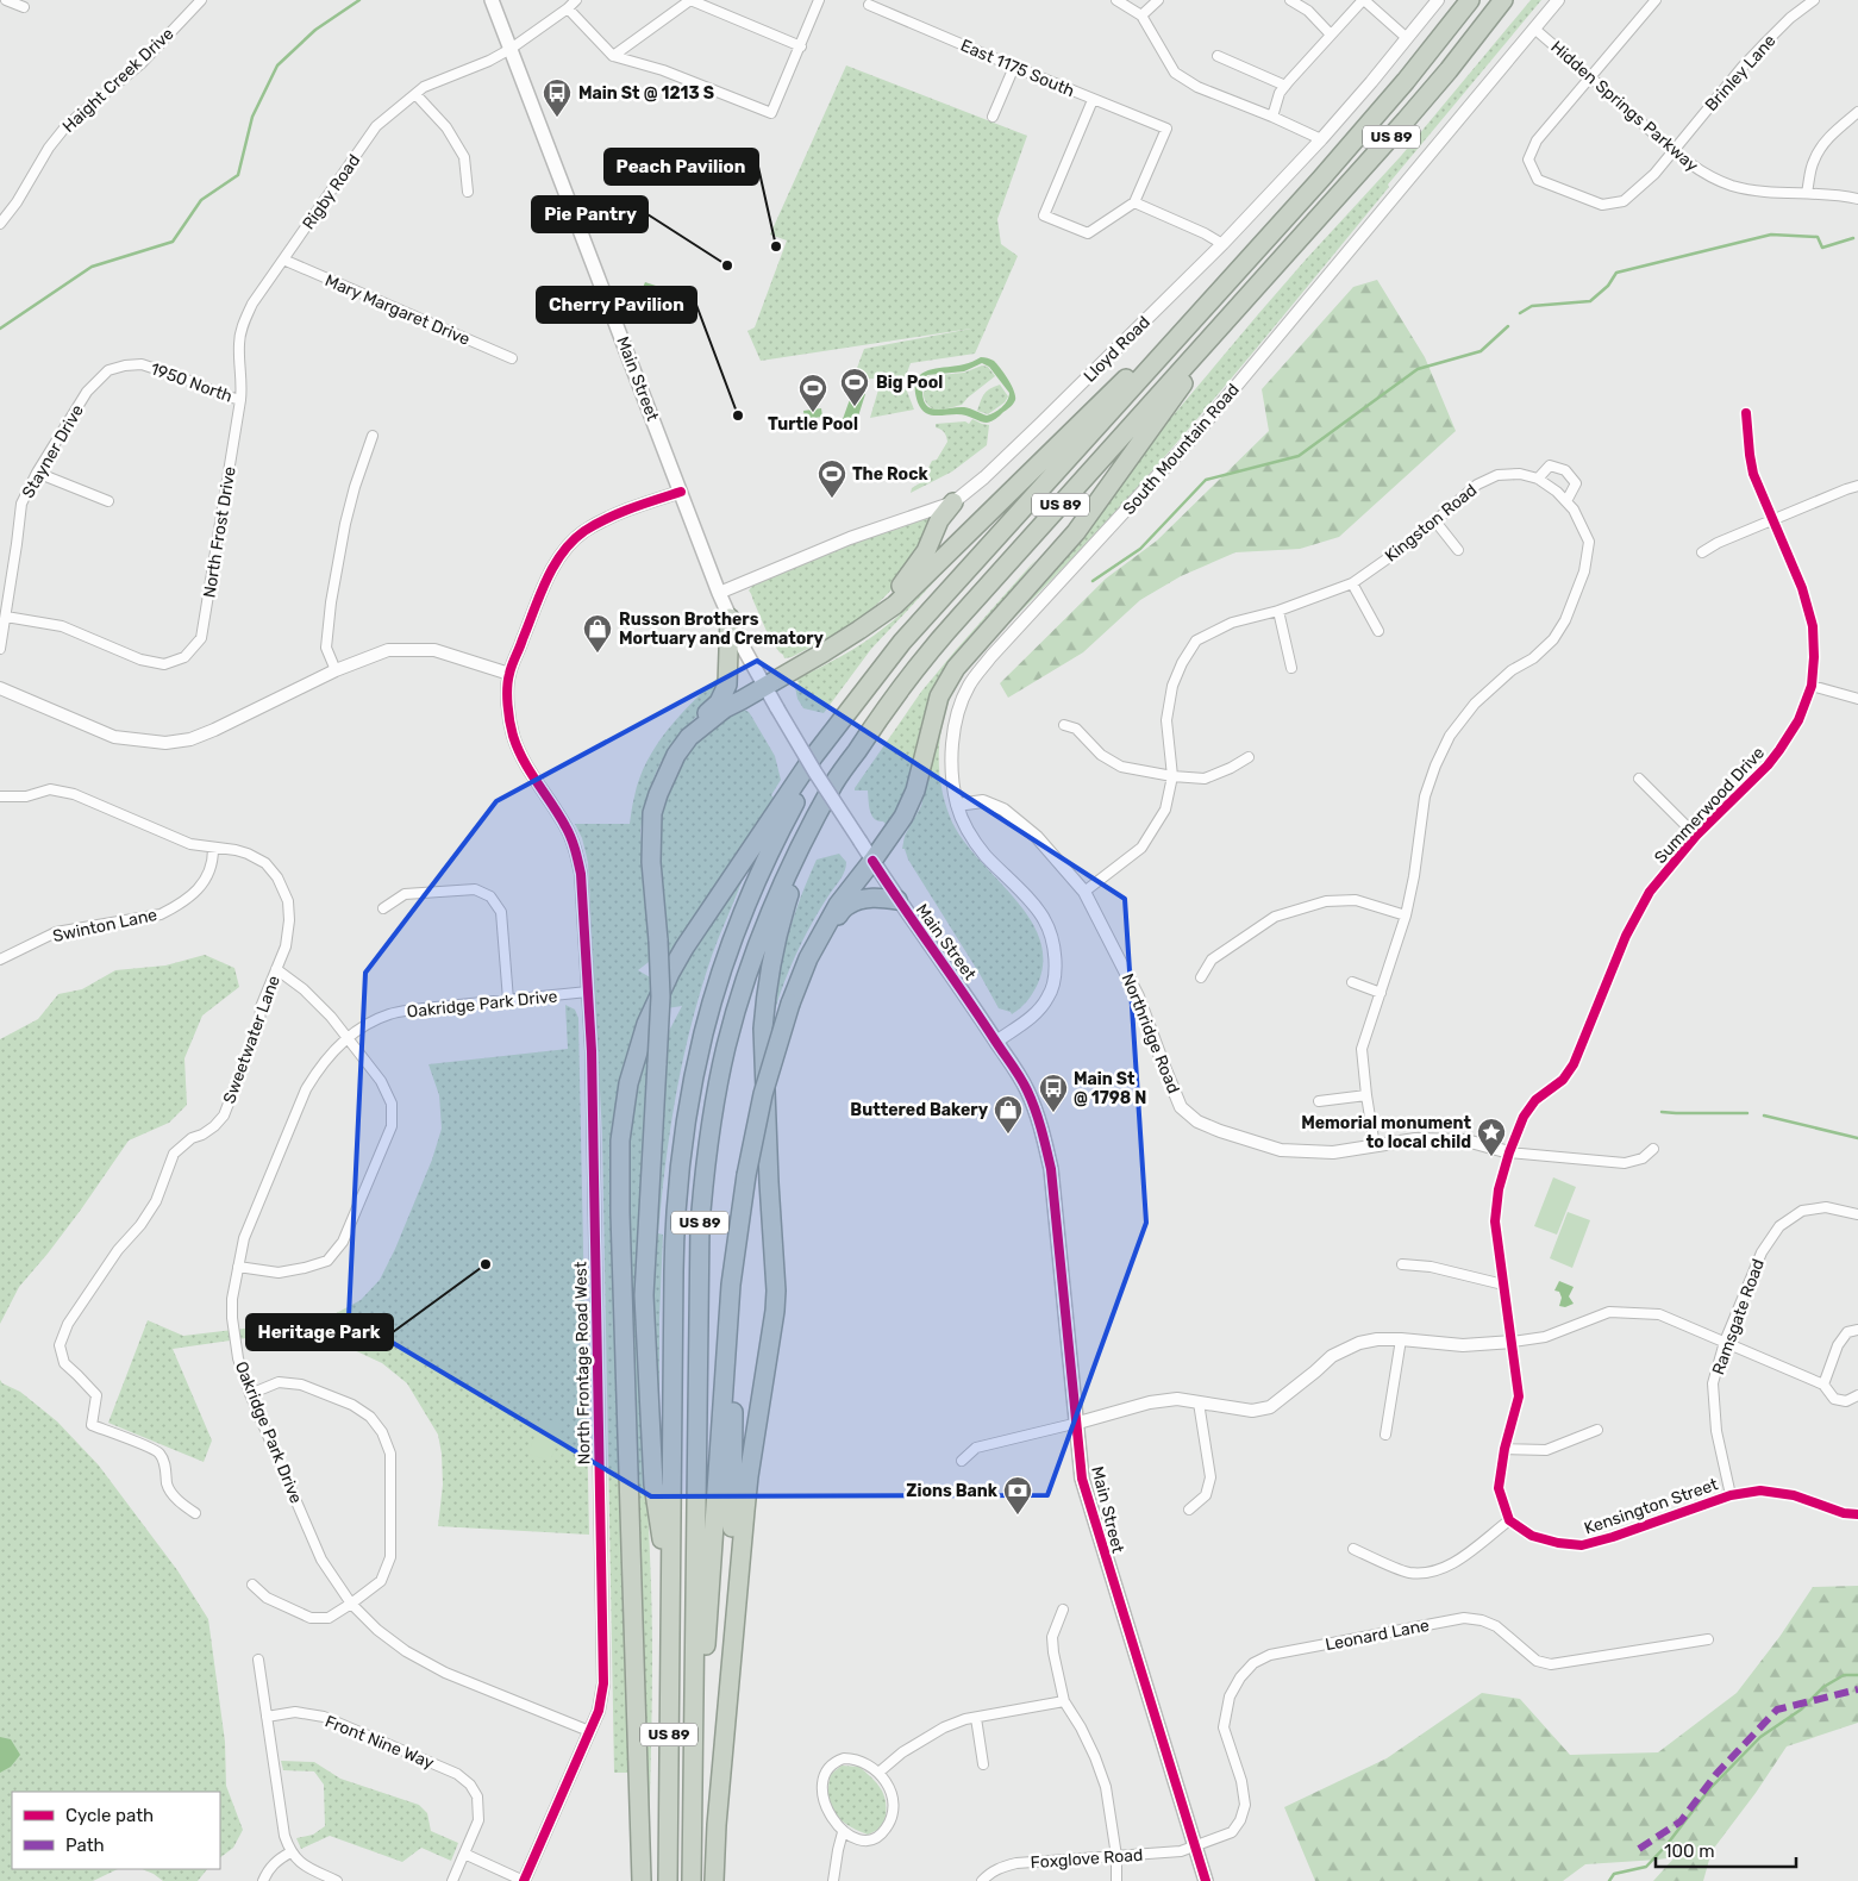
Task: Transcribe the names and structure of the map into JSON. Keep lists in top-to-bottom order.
{
  "streets": {
    "highway": ["US 89"],
    "main road": ["Main Street"],
    "street": [
      "East 1175 South",
      "Brinley Lane",
      "Haight Creek Drive",
      "Hidden Springs Parkway",
      "Rigby Road",
      "Mary Margaret Drive",
      "Lloyd Road",
      "1950 North",
      "South Mountain Road",
      "Stayner Drive",
      "Kingston Road",
      "North Frost Drive",
      "Summerwood Drive",
      "Swinton Lane",
      "Oakridge Park Drive",
      "Northridge Road",
      "Sweetwater Lane",
      "Ramsgate Road",
      "North Frontage Road West",
      "Kensington Street",
      "Leonard Lane",
      "Front Nine Way",
      "Foxglove Road"
    ]
  },
  "crossings": [
    ["Brinley Lane", "Hidden Springs Parkway"],
    ["Hidden Springs Parkway", "South Mountain Road"],
    ["Rigby Road", "Mary Margaret Drive"],
    ["Rigby Road", "Main Street"],
    ["Rigby Road", "1950 North"],
    ["Rigby Road", "North Frost Drive"],
    ["Lloyd Road", "Main Street"],
    ["Main Street", "South Mountain Road"],
    ["Main Street", "Leonard Lane"],
    ["Main Street", "Foxglove Road"],
    ["1950 North", "Stayner Drive"],
    ["1950 North", "North Frost Drive"],
    ["South Mountain Road", "Northridge Road"],
    ["Stayner Drive", "North Frost Drive"],
    ["Kingston Road", "Northridge Road"],
    ["Summerwood Drive", "Northridge Road"],
    ["Swinton Lane", "Sweetwater Lane"],
    ["Oakridge Park Drive", "North Frontage Road West"],
    ["Ramsgate Road", "Kensington Street"],
    ["Leonard Lane", "Foxglove Road"]
  ],
  "places": {
    "bus stop": ["Main St @ 1213 S", "Main St @ 1798 N"],
    "other": [
      "Peach Pavilion",
      "Pie Pantry",
      "Cherry Pavilion",
      "Heritage Park"
    ],
    "sports": ["Big Pool", "Turtle Pool", "The Rock"],
    "shop": ["Russon Brothers Mortuary and Crematory", "Buttered Bakery"],
    "place": ["Memorial monument to local child"],
    "bank": ["Zions Bank"]
  },
  "legend": ["Cycle path", "Path"],
  "scale_bar": "100 m"
}
